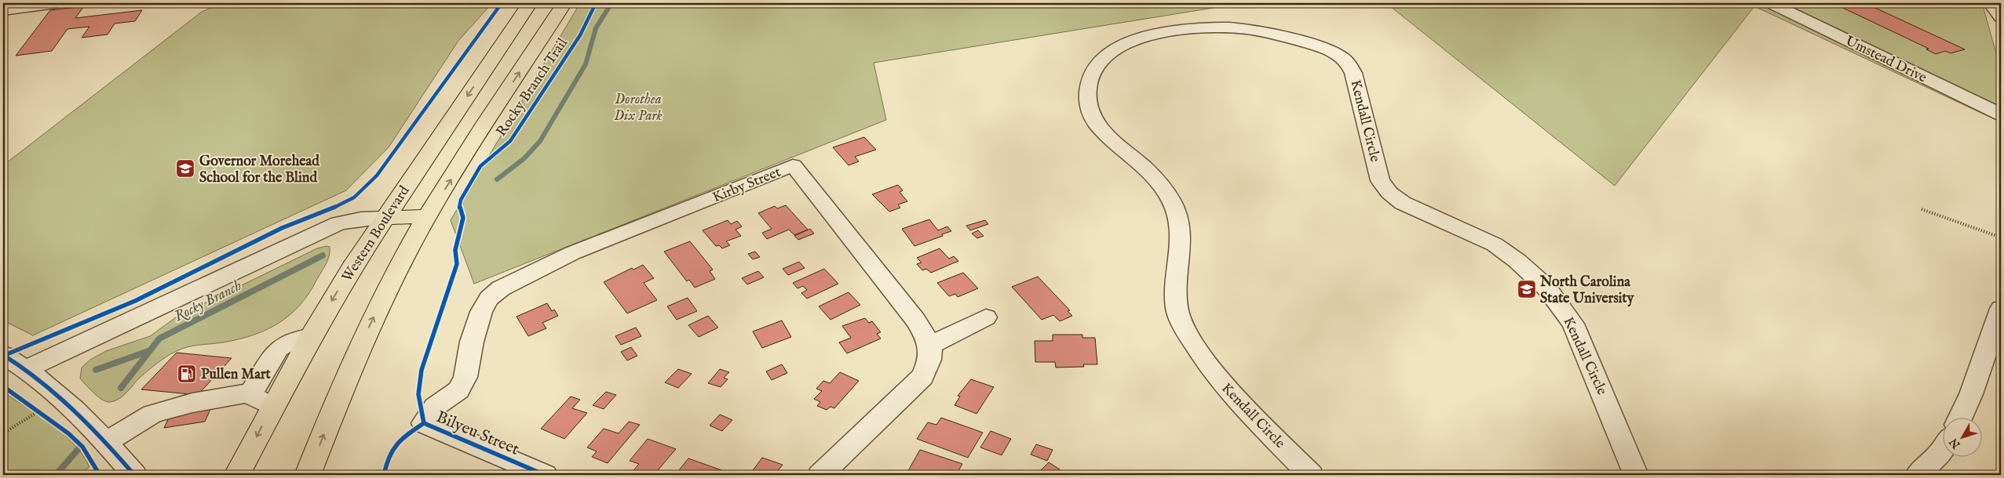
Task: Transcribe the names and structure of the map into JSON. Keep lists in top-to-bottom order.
{
  "streets": {
    "main road": ["Western Boulevard"],
    "street": [
      "Umstead Drive",
      "Kendall Circle",
      "Kirby Street",
      "Bilyeu Street"
    ],
    "cycle path": ["Rocky Branch Trail"]
  },
  "crossings": [
    ["Kirby Street", "Bilyeu Street"]
  ],
  "water": ["Rocky Branch"],
  "parks": ["Dorothea Dix Park"],
  "places": {
    "school or university": ["Governor Morehead School for the Blind", "North Carolina State University"],
    "fuel station": ["Pullen Mart"]
  },
  "north": "bottom left"
}
